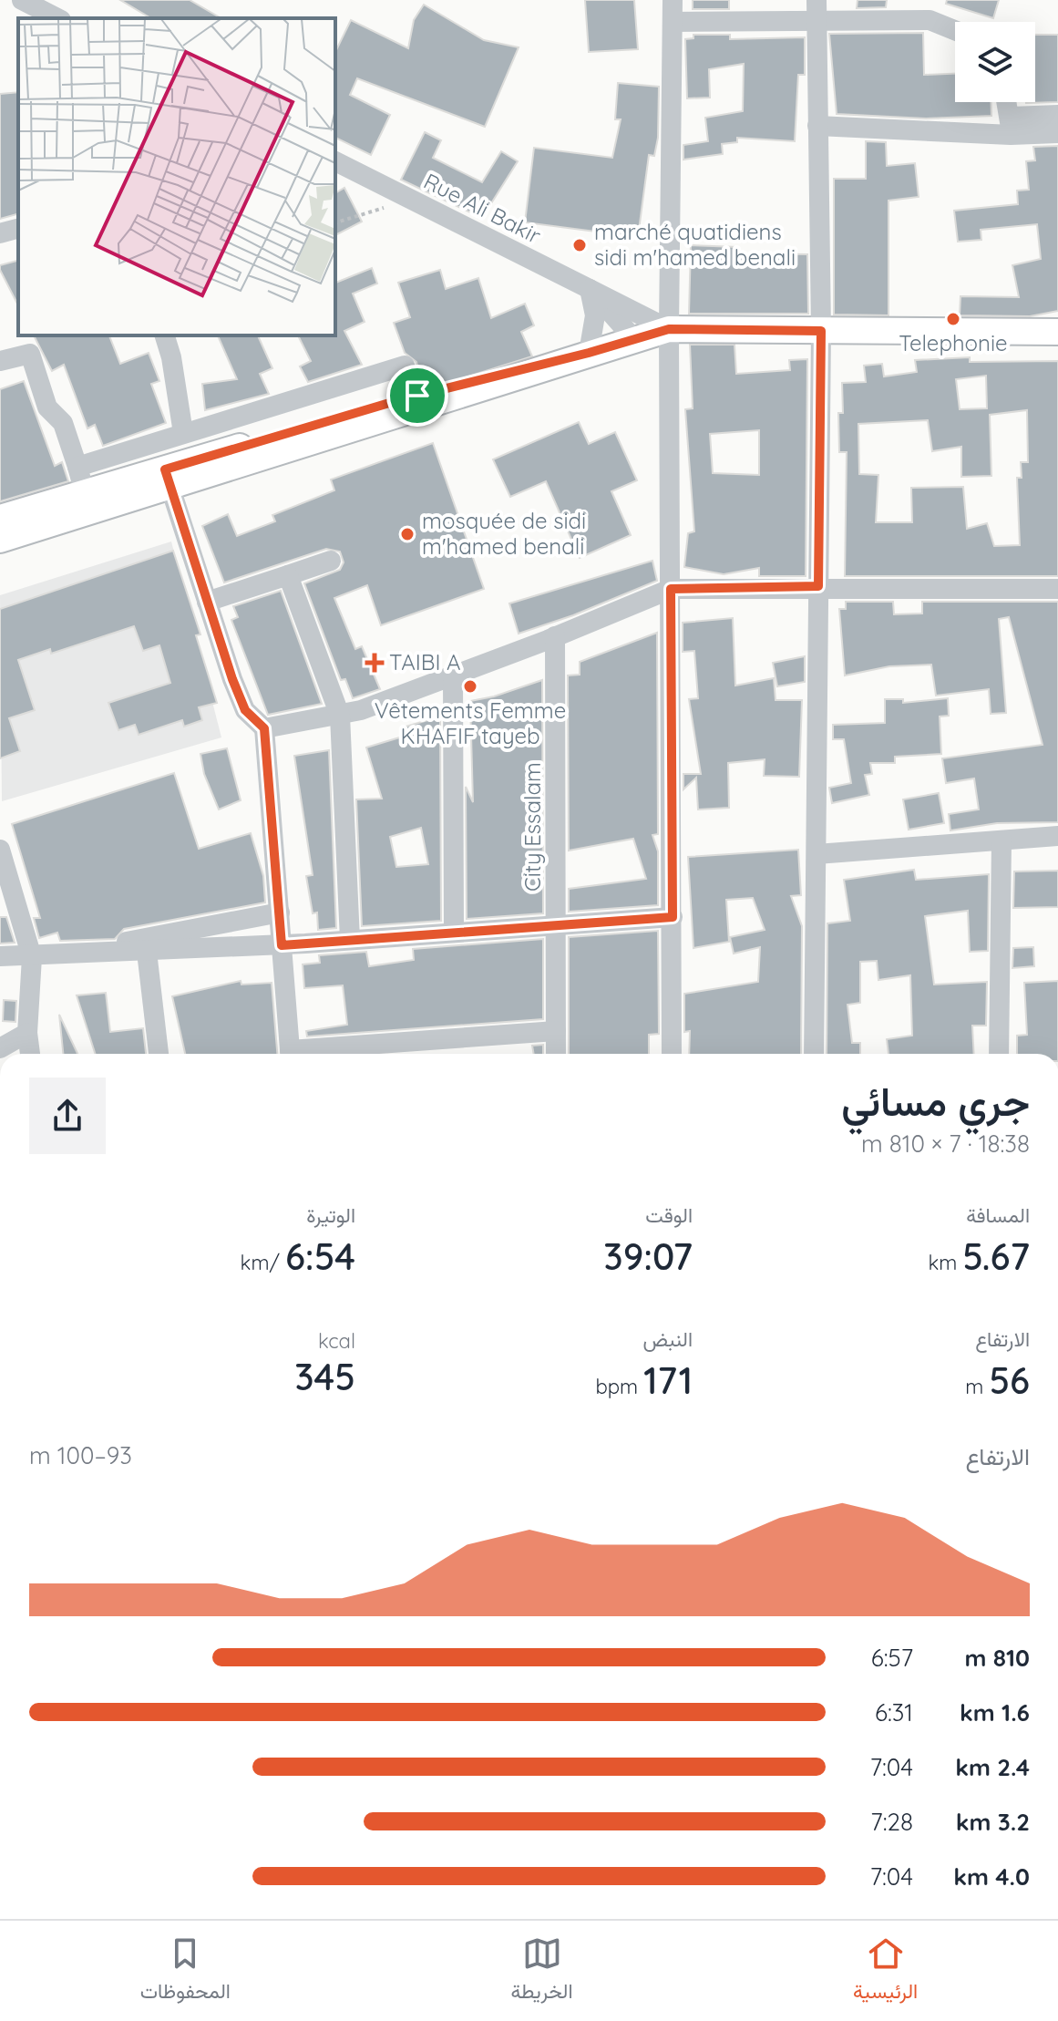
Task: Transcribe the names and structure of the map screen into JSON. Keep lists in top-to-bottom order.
{
  "streets": {
    "street": ["Rue Ali Bakir", "City Essalam"]
  },
  "places": {
    "other": [
      "marché quatidiens sidi m'hamed benali",
      "Telephonie",
      "mosquée de sidi m'hamed benali",
      "Vêtements Femme KHAFIF tayeb"
    ],
    "health": ["TAIBI A"]
  },
  "page": {
    "heading": ["جري مسائي", "18:38 · 7 × 810 m"],
    "stats": [
      ["المسافة", "5.67 km"],
      ["الوقت", "39:07"],
      ["الوتيرة", "6:54 /km"],
      ["الارتفاع", "56 m"],
      ["النبض", "171 bpm"],
      ["kcal", "345"]
    ],
    "chart": ["الارتفاع", "93–100 m"],
    "list": [
      {
        "name": "810 m",
        "note": "6:57"
      },
      {
        "name": "1.6 km",
        "note": "6:31"
      },
      {
        "name": "2.4 km",
        "note": "7:04"
      },
      {
        "name": "3.2 km",
        "note": "7:28"
      },
      {
        "name": "4.0 km",
        "note": "7:04"
      }
    ],
    "tabs": ["الرئيسية", "الخريطة", "المحفوظات"]
  }
}
